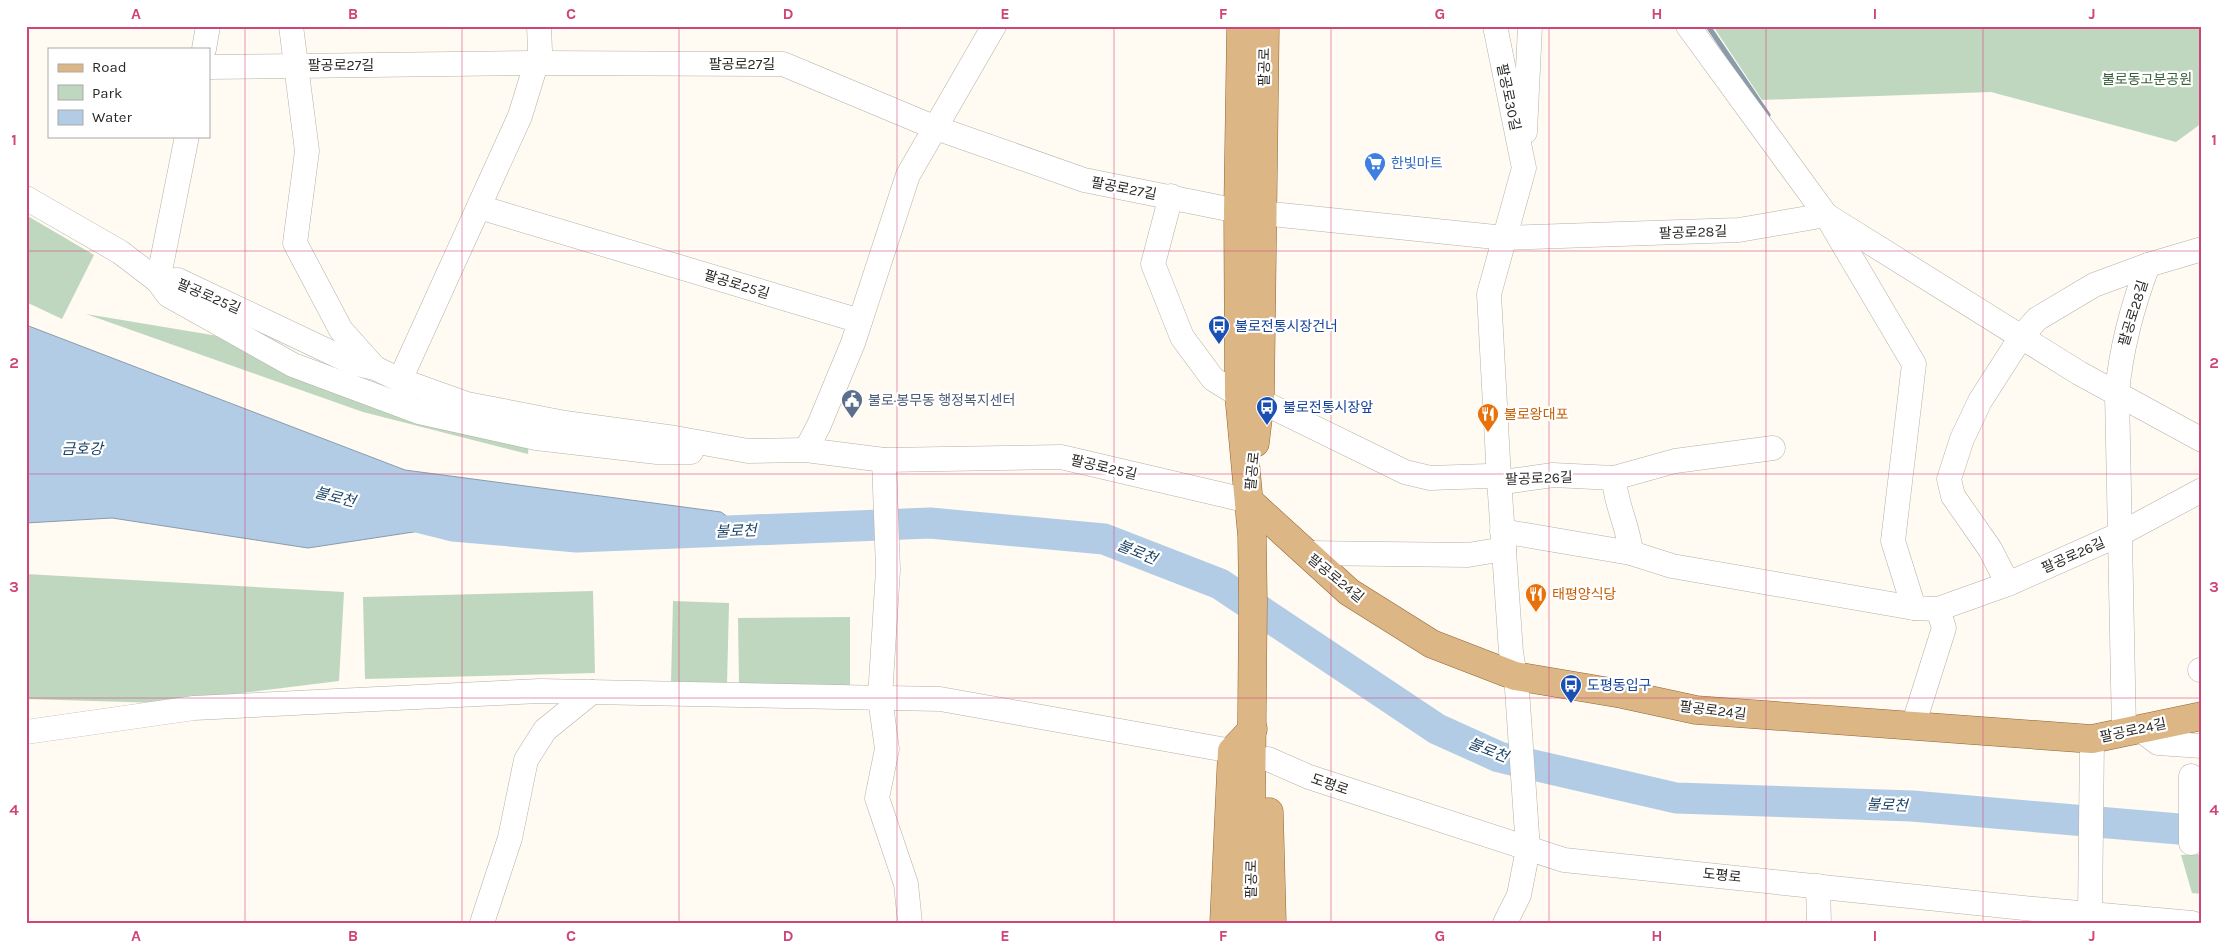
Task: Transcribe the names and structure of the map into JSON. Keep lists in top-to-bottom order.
{
  "streets": {
    "main road": ["팔공로", "팔공로24길"],
    "street": [
      "팔공로27길",
      "팔공로30길",
      "팔공로28길",
      "팔공로25길",
      "팔공로26길",
      "도평로"
    ]
  },
  "crossings": [
    ["팔공로27길", "팔공로"],
    ["팔공로27길", "팔공로28길"],
    ["팔공로27길", "팔공로25길"],
    ["팔공로27길", "팔공로26길"],
    ["팔공로", "팔공로28길"],
    ["팔공로", "팔공로25길"],
    ["팔공로", "팔공로26길"],
    ["팔공로", "팔공로24길"],
    ["팔공로30길", "팔공로28길"],
    ["팔공로30길", "팔공로26길"],
    ["팔공로28길", "팔공로26길"],
    ["팔공로28길", "팔공로24길"],
    ["팔공로25길", "팔공로24길"]
  ],
  "water": ["금호강", "불로천"],
  "parks": ["불로동고분공원"],
  "places": {
    "supermarket": ["한빛마트"],
    "bus stop": ["불로전통시장건너", "불로전통시장앞", "도평동입구"],
    "public building": ["불로·봉무동 행정복지센터"],
    "restaurant": ["불로왕대포", "태평양식당"]
  },
  "legend": ["Road", "Park", "Water"],
  "grid": {
    "columns": [
      "A",
      "B",
      "C",
      "D",
      "E",
      "F",
      "G",
      "H",
      "I",
      "J"
    ],
    "rows": [
      "1",
      "2",
      "3",
      "4"
    ]
  }
}
